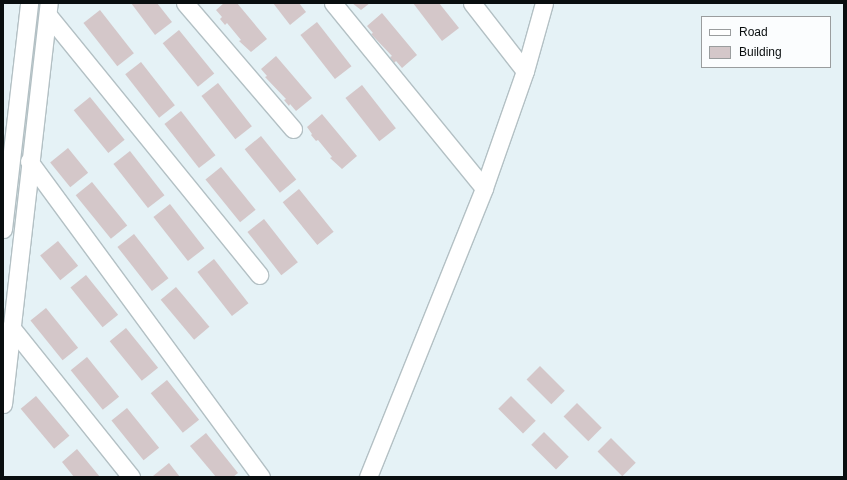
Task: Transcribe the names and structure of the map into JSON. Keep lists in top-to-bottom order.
{
  "legend": ["Road", "Building"]
}
